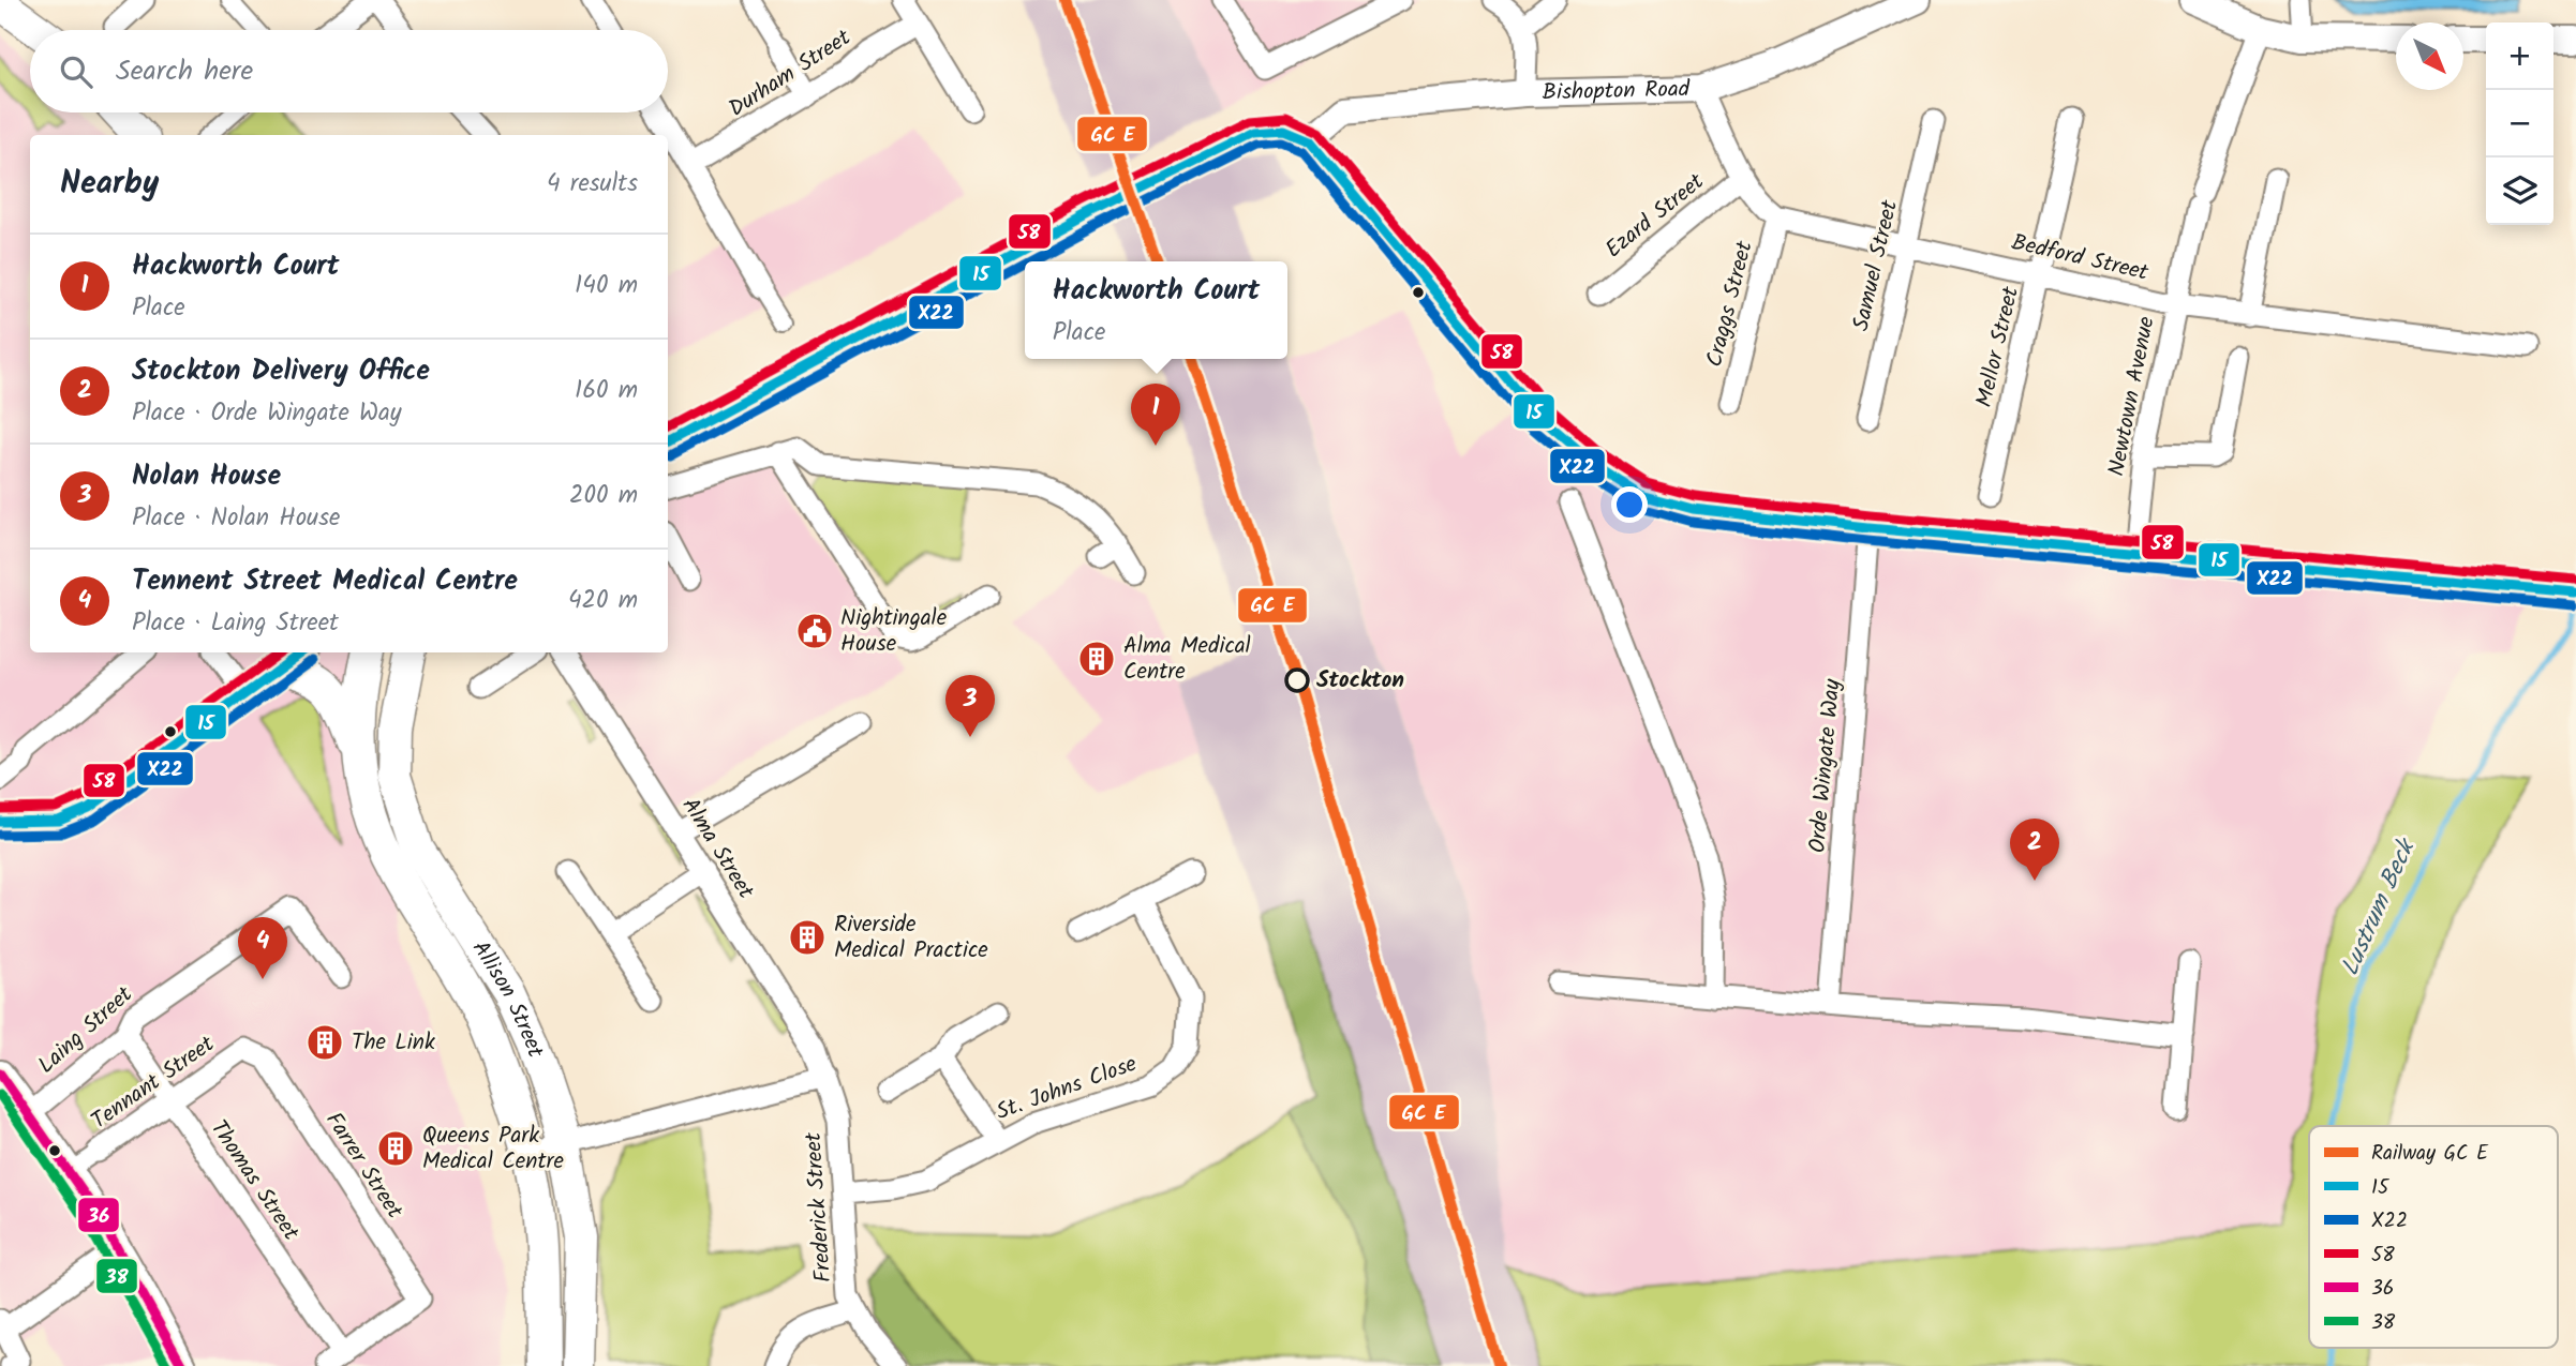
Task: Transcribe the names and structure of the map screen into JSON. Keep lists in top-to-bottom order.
{
  "streets": {
    "main road": ["Allison Street"],
    "street": [
      "Durham Street",
      "Bishopton Road",
      "Ezard Street",
      "Bedford Street",
      "Samuel Street",
      "Craggs Street",
      "Mellor Street",
      "Newtown Avenue",
      "Orde Wingate Way",
      "Alma Street",
      "Laing Street",
      "Tennant Street",
      "St. Johns Close",
      "Farrer Street",
      "Thomas Street",
      "Frederick Street"
    ]
  },
  "crossings": [
    ["Bedford Street", "Samuel Street"],
    ["Bedford Street", "Craggs Street"],
    ["Bedford Street", "Mellor Street"],
    ["Bedford Street", "Newtown Avenue"],
    ["Alma Street", "Frederick Street"],
    ["Laing Street", "Thomas Street"],
    ["Tennant Street", "Farrer Street"],
    ["Tennant Street", "Thomas Street"],
    ["St. Johns Close", "Frederick Street"],
    ["Farrer Street", "Thomas Street"]
  ],
  "water": ["Lustrum Beck"],
  "places": {
    "public building": ["Nightingale House"],
    "building": [
      "Alma Medical Centre",
      "Riverside Medical Practice",
      "The Link",
      "Queens Park Medical Centre"
    ],
    "other": ["Stockton"]
  },
  "lines": [
    "transit line 58",
    "transit line 15",
    "transit line X22",
    "transit line 36",
    "transit line 38"
  ],
  "legend": [
    "Railway GC E",
    "15",
    "X22",
    "58",
    "36",
    "38"
  ],
  "north": "bottom right",
  "page": {
    "map_buttons": ["+", "−"],
    "search": "Search here",
    "heading": ["Nearby", "4 results"],
    "list": [
      {
        "mark": "1",
        "name": "Hackworth Court",
        "note": "Place",
        "value": "140 m"
      },
      {
        "mark": "2",
        "name": "Stockton Delivery Office",
        "note": "Place · Orde Wingate Way",
        "value": "160 m"
      },
      {
        "mark": "3",
        "name": "Nolan House",
        "note": "Place · Nolan House",
        "value": "200 m"
      },
      {
        "mark": "4",
        "name": "Tennent Street Medical Centre",
        "note": "Place · Laing Street",
        "value": "420 m"
      }
    ],
    "popup": ["Hackworth Court", "Place"],
    "pins": [
      "1",
      "3",
      "2",
      "4"
    ]
  }
}
